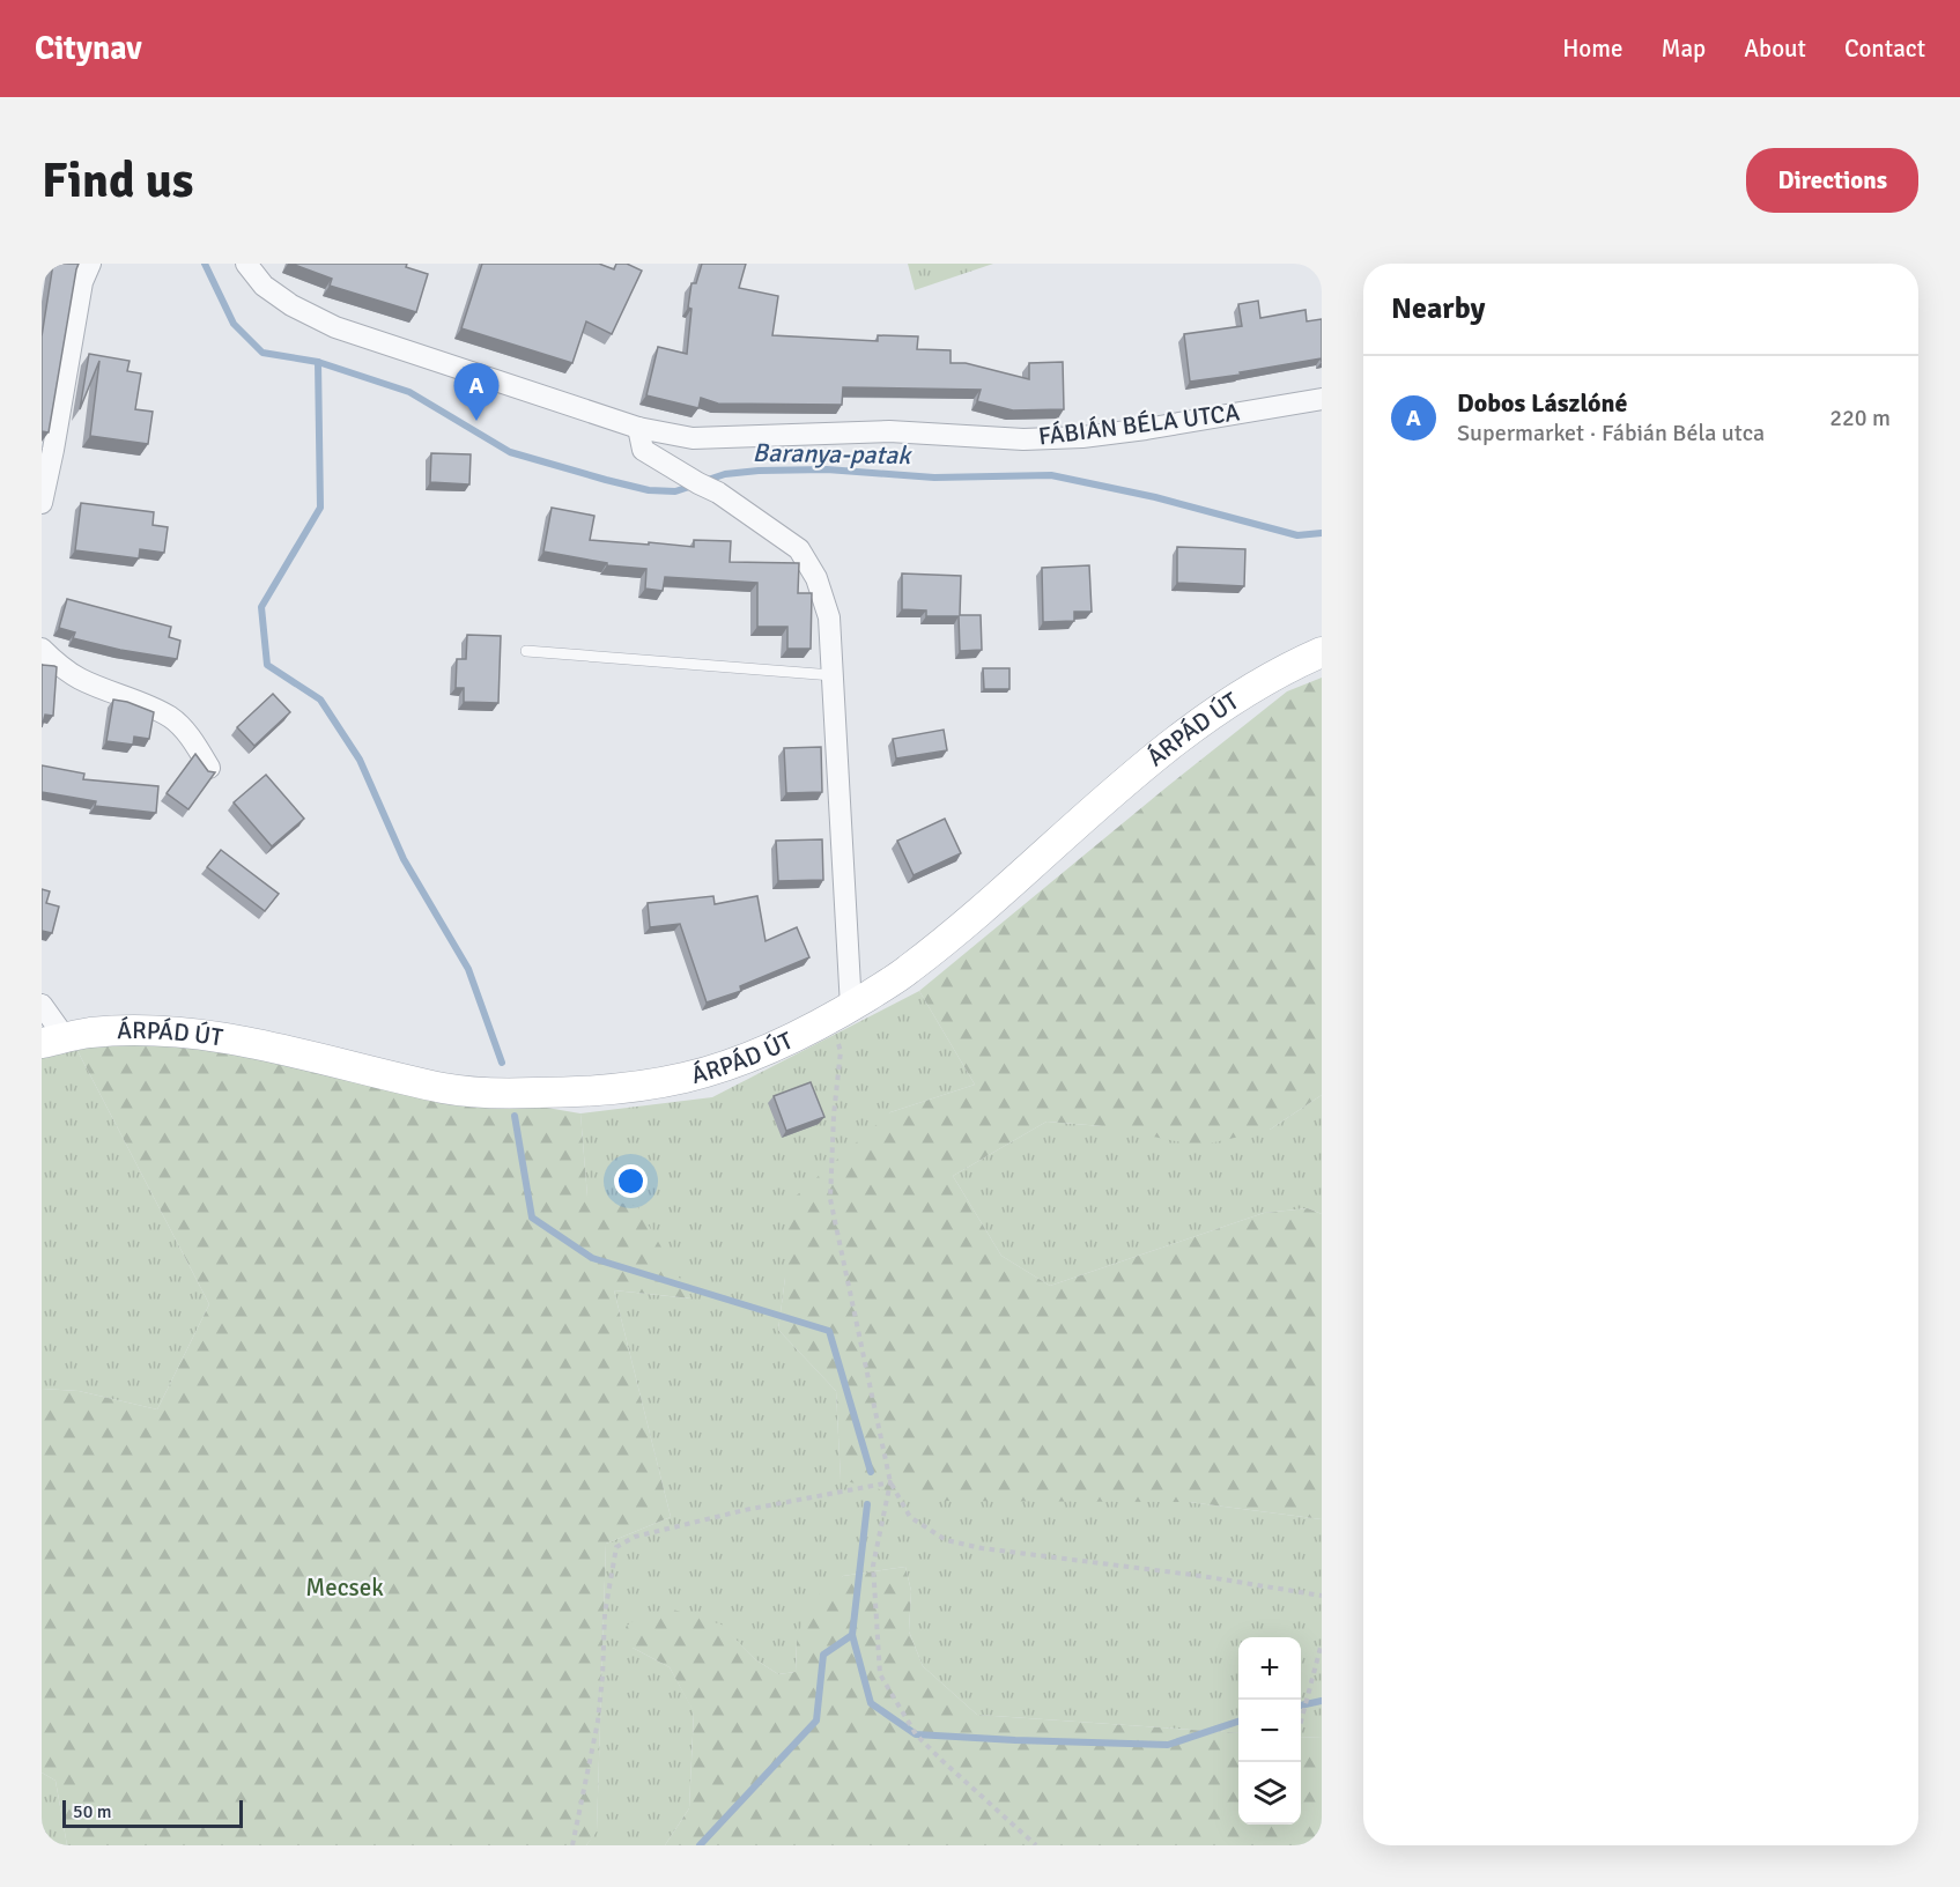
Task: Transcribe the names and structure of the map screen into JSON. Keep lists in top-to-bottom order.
{
  "streets": {
    "main road": ["ÁRPÁD ÚT"],
    "street": ["FÁBIÁN BÉLA UTCA"]
  },
  "water": ["Baranya-patak"],
  "parks": ["Mecsek"],
  "scale_bar": "50 m",
  "page": {
    "header": "Citynav",
    "nav": [
      "Home",
      "Map",
      "About",
      "Contact"
    ],
    "buttons": "Directions",
    "title": "Find us",
    "heading": "Nearby",
    "list": [
      {
        "mark": "A",
        "name": "Dobos Lászlóné",
        "note": "Supermarket · Fábián Béla utca",
        "value": "220 m"
      }
    ],
    "pins": "A",
    "map_buttons": ["+", "−"],
    "scale": "50 m"
  }
}
